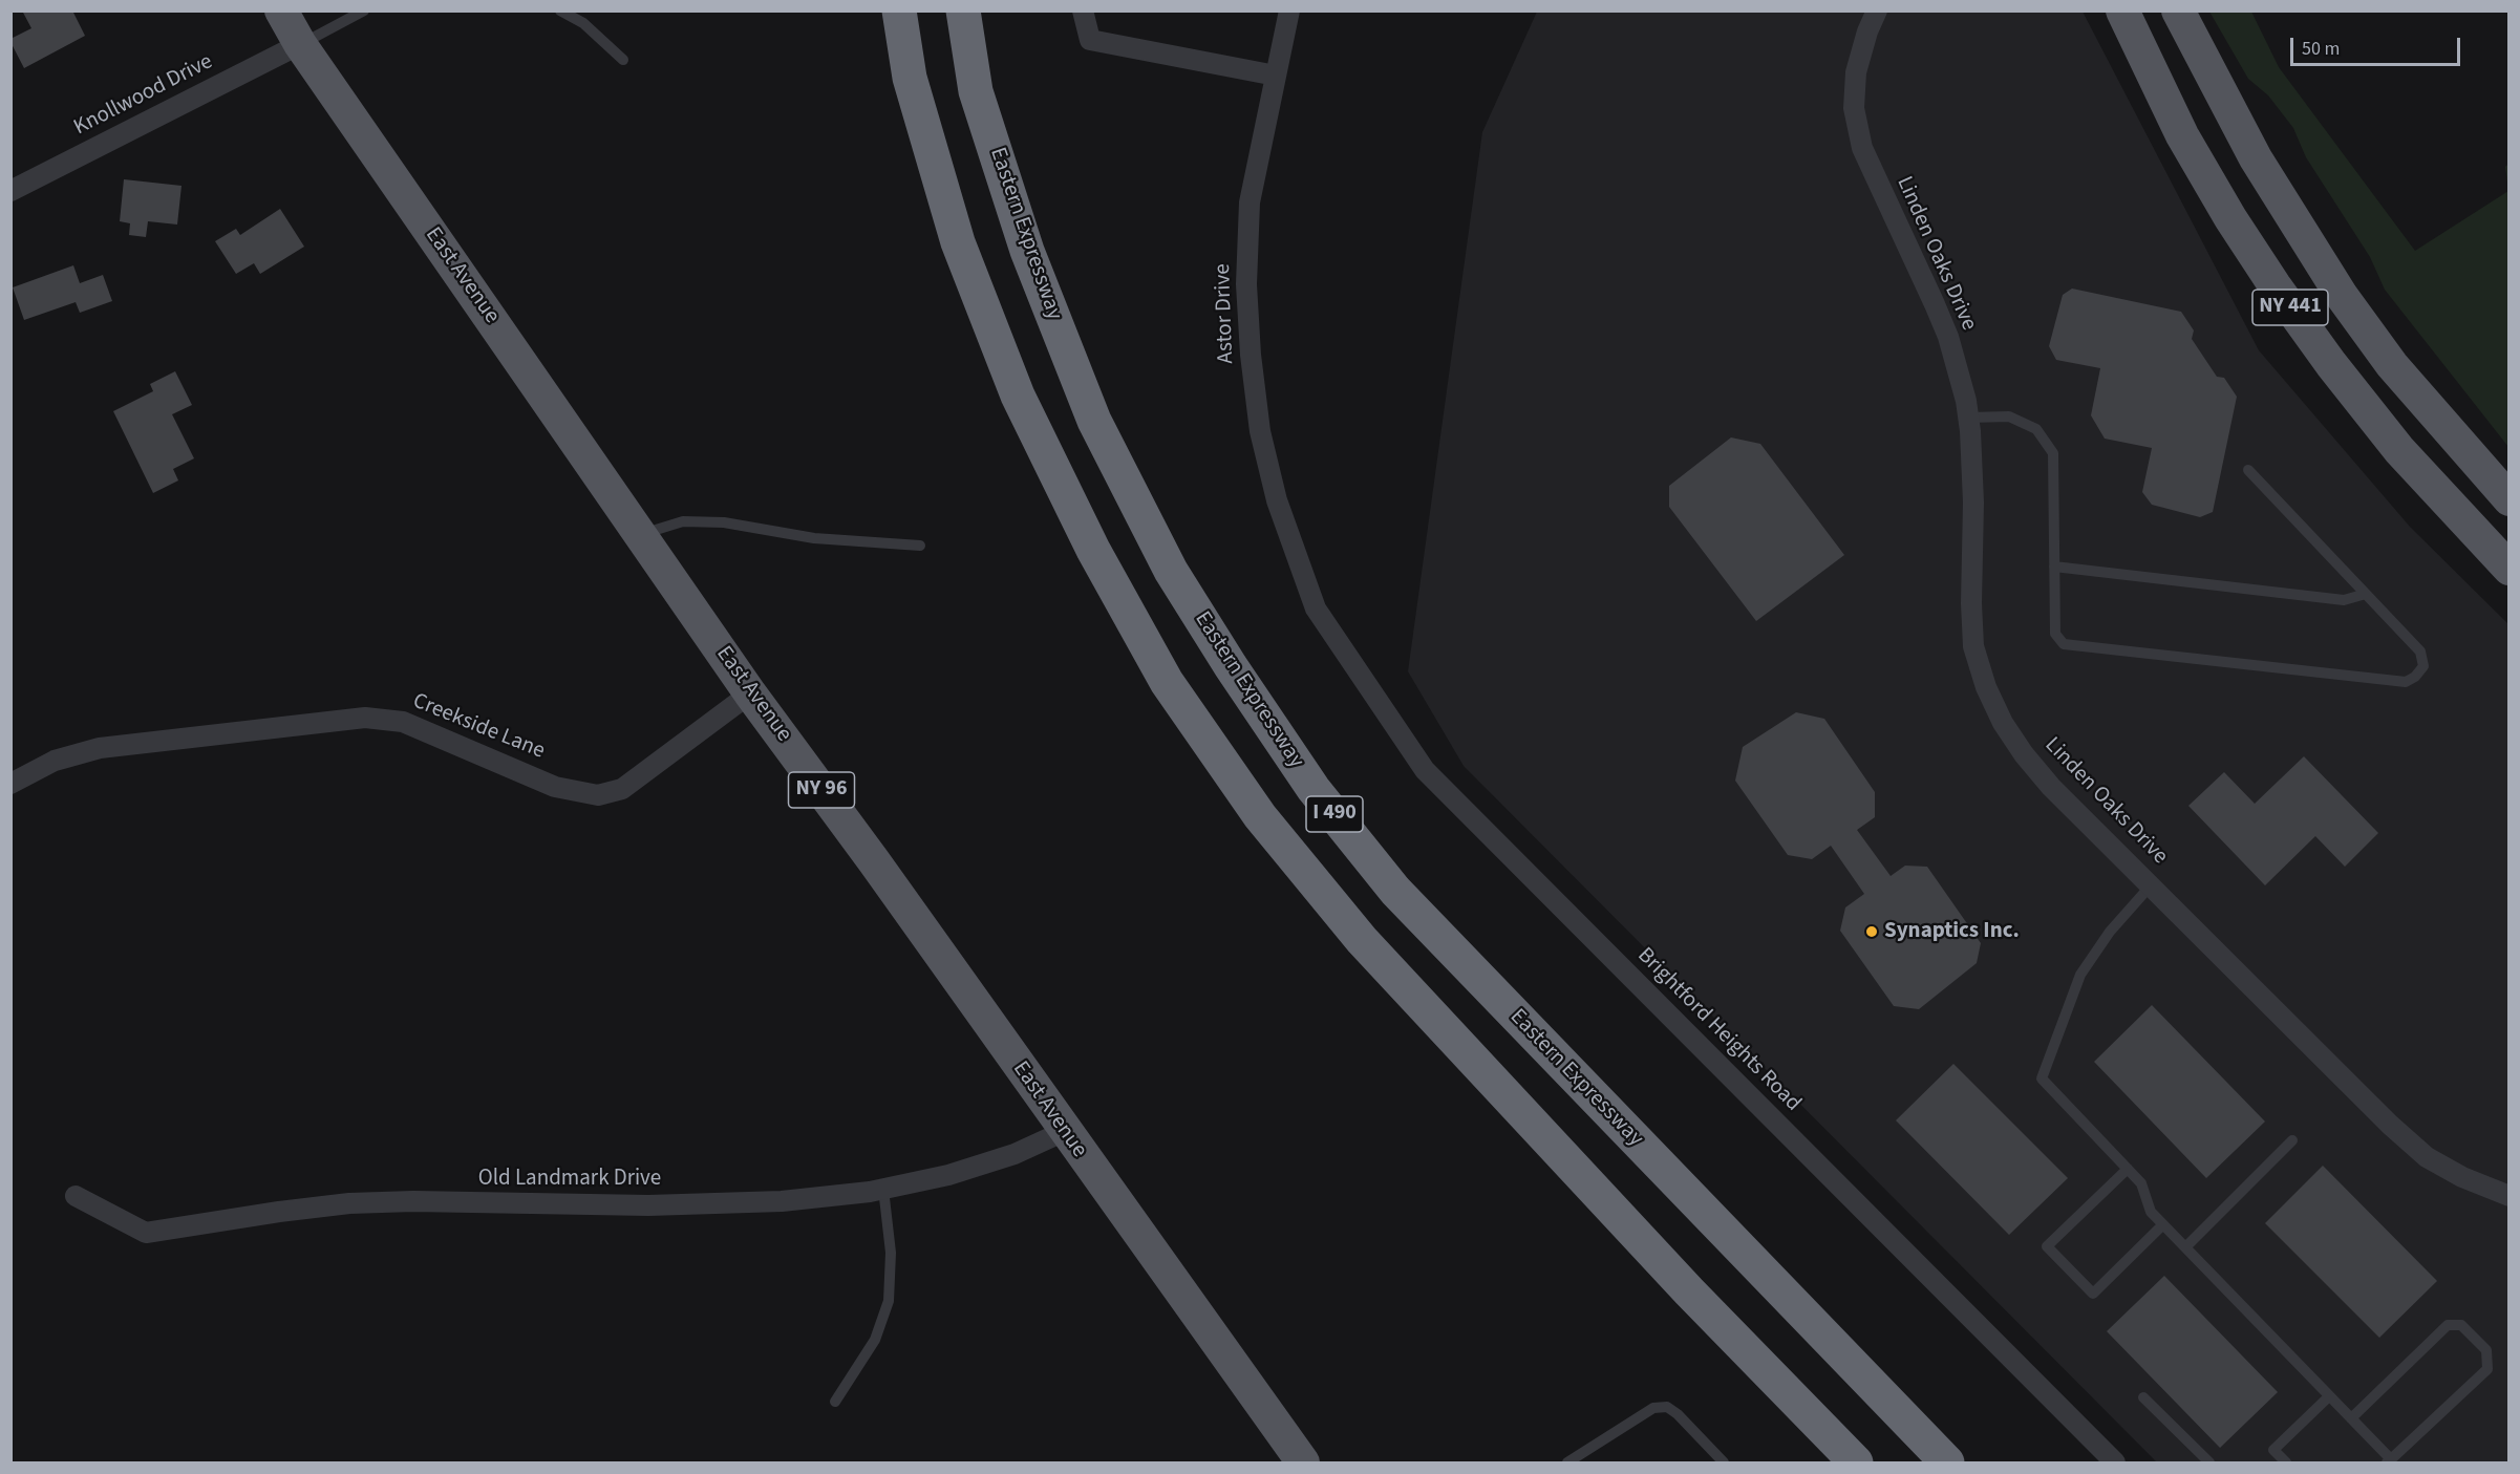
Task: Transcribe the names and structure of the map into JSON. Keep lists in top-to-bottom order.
{
  "streets": {
    "highway": ["Eastern Expressway", "I 490"],
    "main road": ["East Avenue", "NY 441", "NY 96"],
    "street": [
      "Knollwood Drive",
      "Linden Oaks Drive",
      "Astor Drive",
      "Creekside Lane",
      "Brightford Heights Road",
      "Old Landmark Drive"
    ]
  },
  "crossings": [
    ["Knollwood Drive", "East Avenue"],
    ["East Avenue", "Creekside Lane"],
    ["East Avenue", "Old Landmark Drive"],
    ["Astor Drive", "Brightford Heights Road"]
  ],
  "places": ["Synaptics Inc."],
  "scale_bar": "50 m"
}
